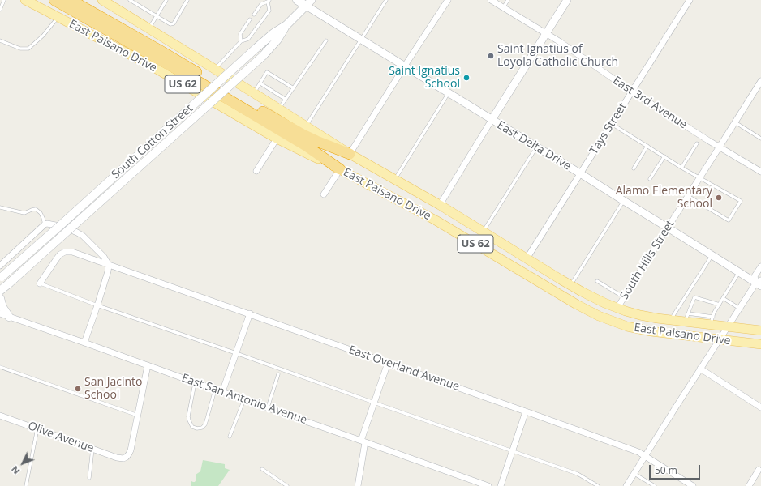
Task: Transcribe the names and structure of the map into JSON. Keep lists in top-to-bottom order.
{
  "streets": {
    "main road": ["East Paisano Drive", "US 62", "South Cotton Street"],
    "street": [
      "East 3rd Avenue",
      "Tays Street",
      "East Delta Drive",
      "South Hills Street",
      "East Overland Avenue",
      "East San Antonio Avenue",
      "Olive Avenue"
    ]
  },
  "crossings": [
    ["East Paisano Drive", "Tays Street"],
    ["East Paisano Drive", "South Hills Street"],
    ["East 3rd Avenue", "Tays Street"],
    ["East 3rd Avenue", "South Hills Street"],
    ["Tays Street", "East Delta Drive"],
    ["South Cotton Street", "East Delta Drive"],
    ["East Delta Drive", "South Hills Street"]
  ],
  "places": [
    "Saint Ignatius of Loyola Catholic Church",
    "Saint Ignatius School",
    "Alamo Elementary School",
    "San Jacinto School"
  ],
  "scale_bar": "50 m",
  "north": "bottom left"
}
